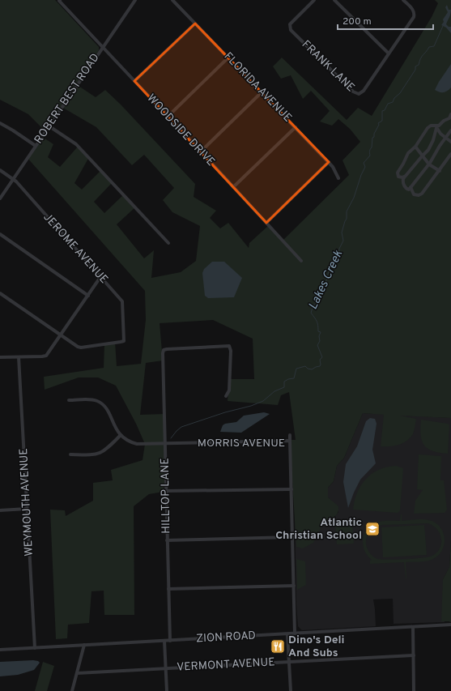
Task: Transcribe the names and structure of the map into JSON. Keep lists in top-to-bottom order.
{
  "streets": {
    "street": [
      "FRANK LANE",
      "FLORIDA AVENUE",
      "ROBERT BEST ROAD",
      "WOODSIDE DRIVE",
      "JEROME AVENUE",
      "MORRIS AVENUE",
      "HILLTOP LANE",
      "WEYMOUTH AVENUE",
      "ZION ROAD",
      "VERMONT AVENUE"
    ]
  },
  "crossings": [
    ["ROBERT BEST ROAD", "WOODSIDE DRIVE"],
    ["ROBERT BEST ROAD", "JEROME AVENUE"],
    ["MORRIS AVENUE", "HILLTOP LANE"],
    ["MORRIS AVENUE", "ZION ROAD"],
    ["HILLTOP LANE", "ZION ROAD"],
    ["WEYMOUTH AVENUE", "ZION ROAD"]
  ],
  "water": ["Lakes Creek"],
  "places": {
    "school or university": ["Atlantic Christian School"],
    "restaurant": ["Dino's Deli And Subs"]
  },
  "scale_bar": "200 m"
}
